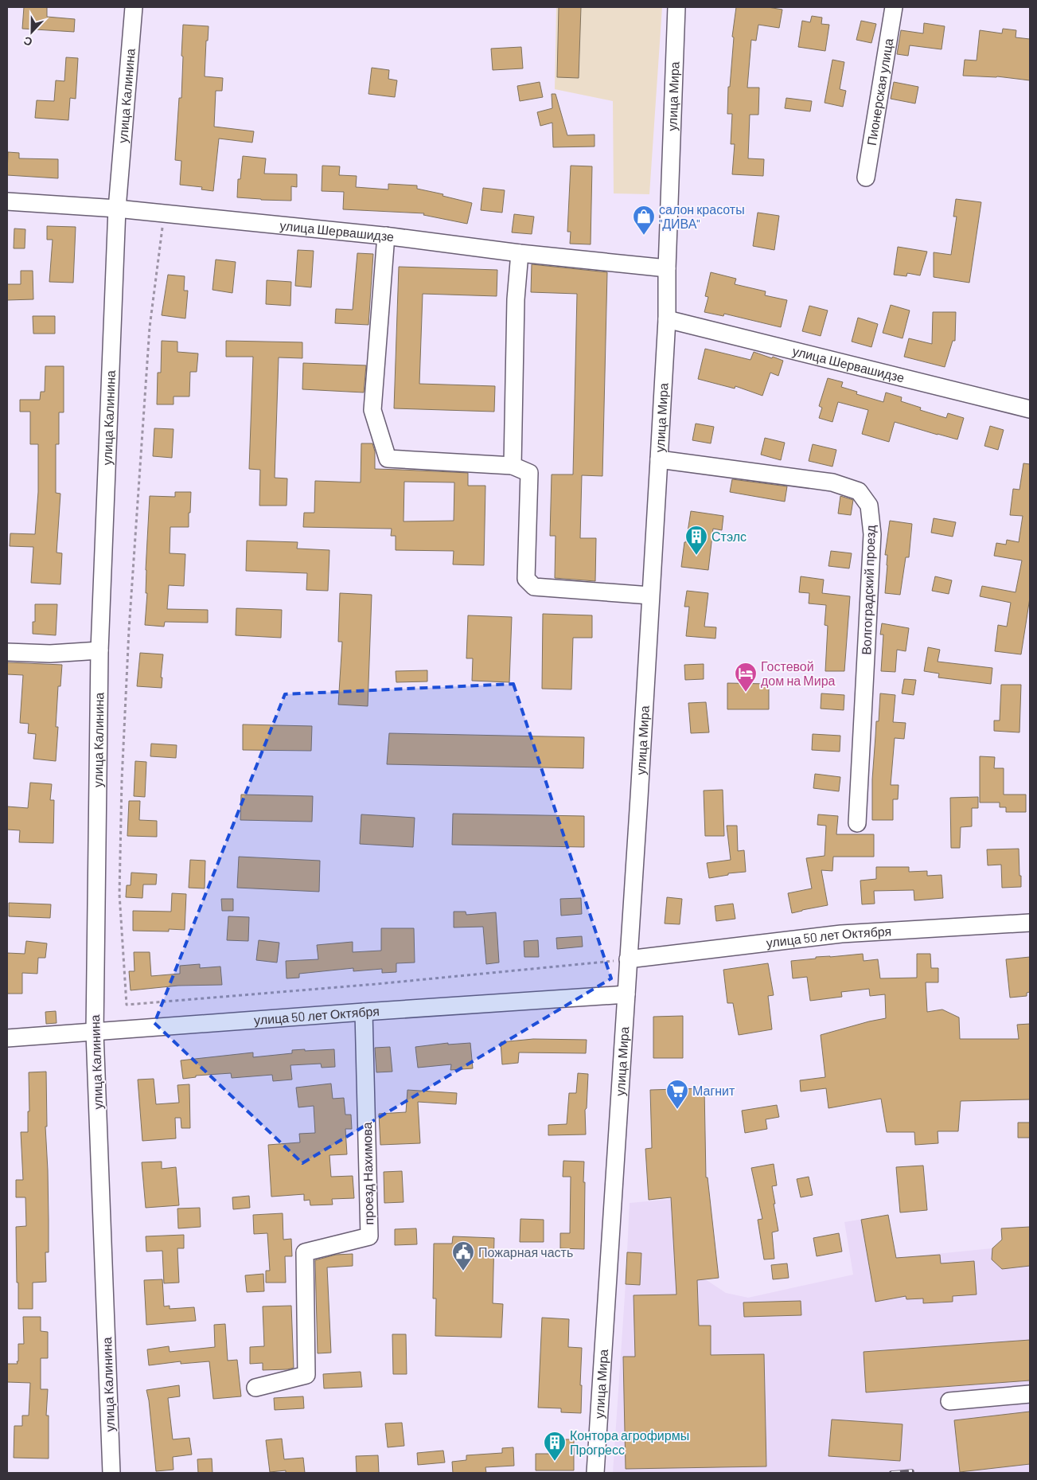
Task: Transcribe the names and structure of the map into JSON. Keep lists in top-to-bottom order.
{
  "streets": {
    "street": [
      "Пионерская улица",
      "улица Калинина",
      "улица Мира",
      "улица Шервашидзе",
      "Волгоградский проезд",
      "улица 50 лет Октября",
      "проезд Нахимова"
    ]
  },
  "crossings": [
    ["улица Калинина", "улица Шервашидзе"],
    ["улица Калинина", "улица 50 лет Октября"],
    ["улица Мира", "улица Шервашидзе"],
    ["улица Мира", "Волгоградский проезд"],
    ["улица Мира", "улица 50 лет Октября"],
    ["улица 50 лет Октября", "проезд Нахимова"]
  ],
  "places": {
    "shop": ["салон красоты \"ДИВА\""],
    "building": ["Стэлс", "Контора агрофирмы Прогресс"],
    "hotel": ["Гостевой дом на Мира"],
    "supermarket": ["Магнит"],
    "public building": ["Пожарная часть"]
  },
  "north": "bottom"
}
